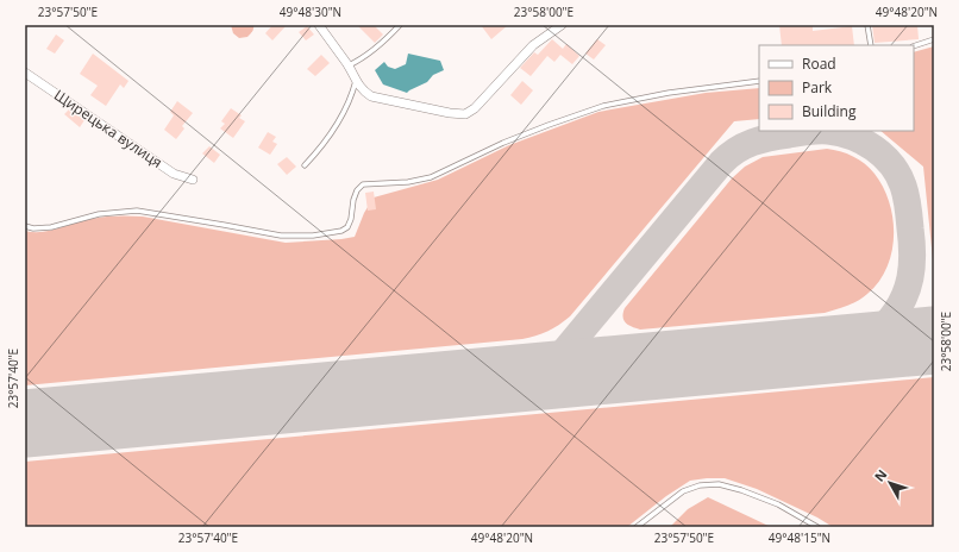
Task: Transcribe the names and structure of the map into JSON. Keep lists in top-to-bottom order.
{
  "streets": {
    "street": ["Щирецька вулиця"]
  },
  "legend": ["Road", "Park", "Building"],
  "north": "top left",
  "coordinates": [
    "23°57'50\"E",
    "49°48'30\"N",
    "23°58'00\"E",
    "49°48'20\"N",
    "23°57'40\"E",
    "49°48'15\"N"
  ]
}
